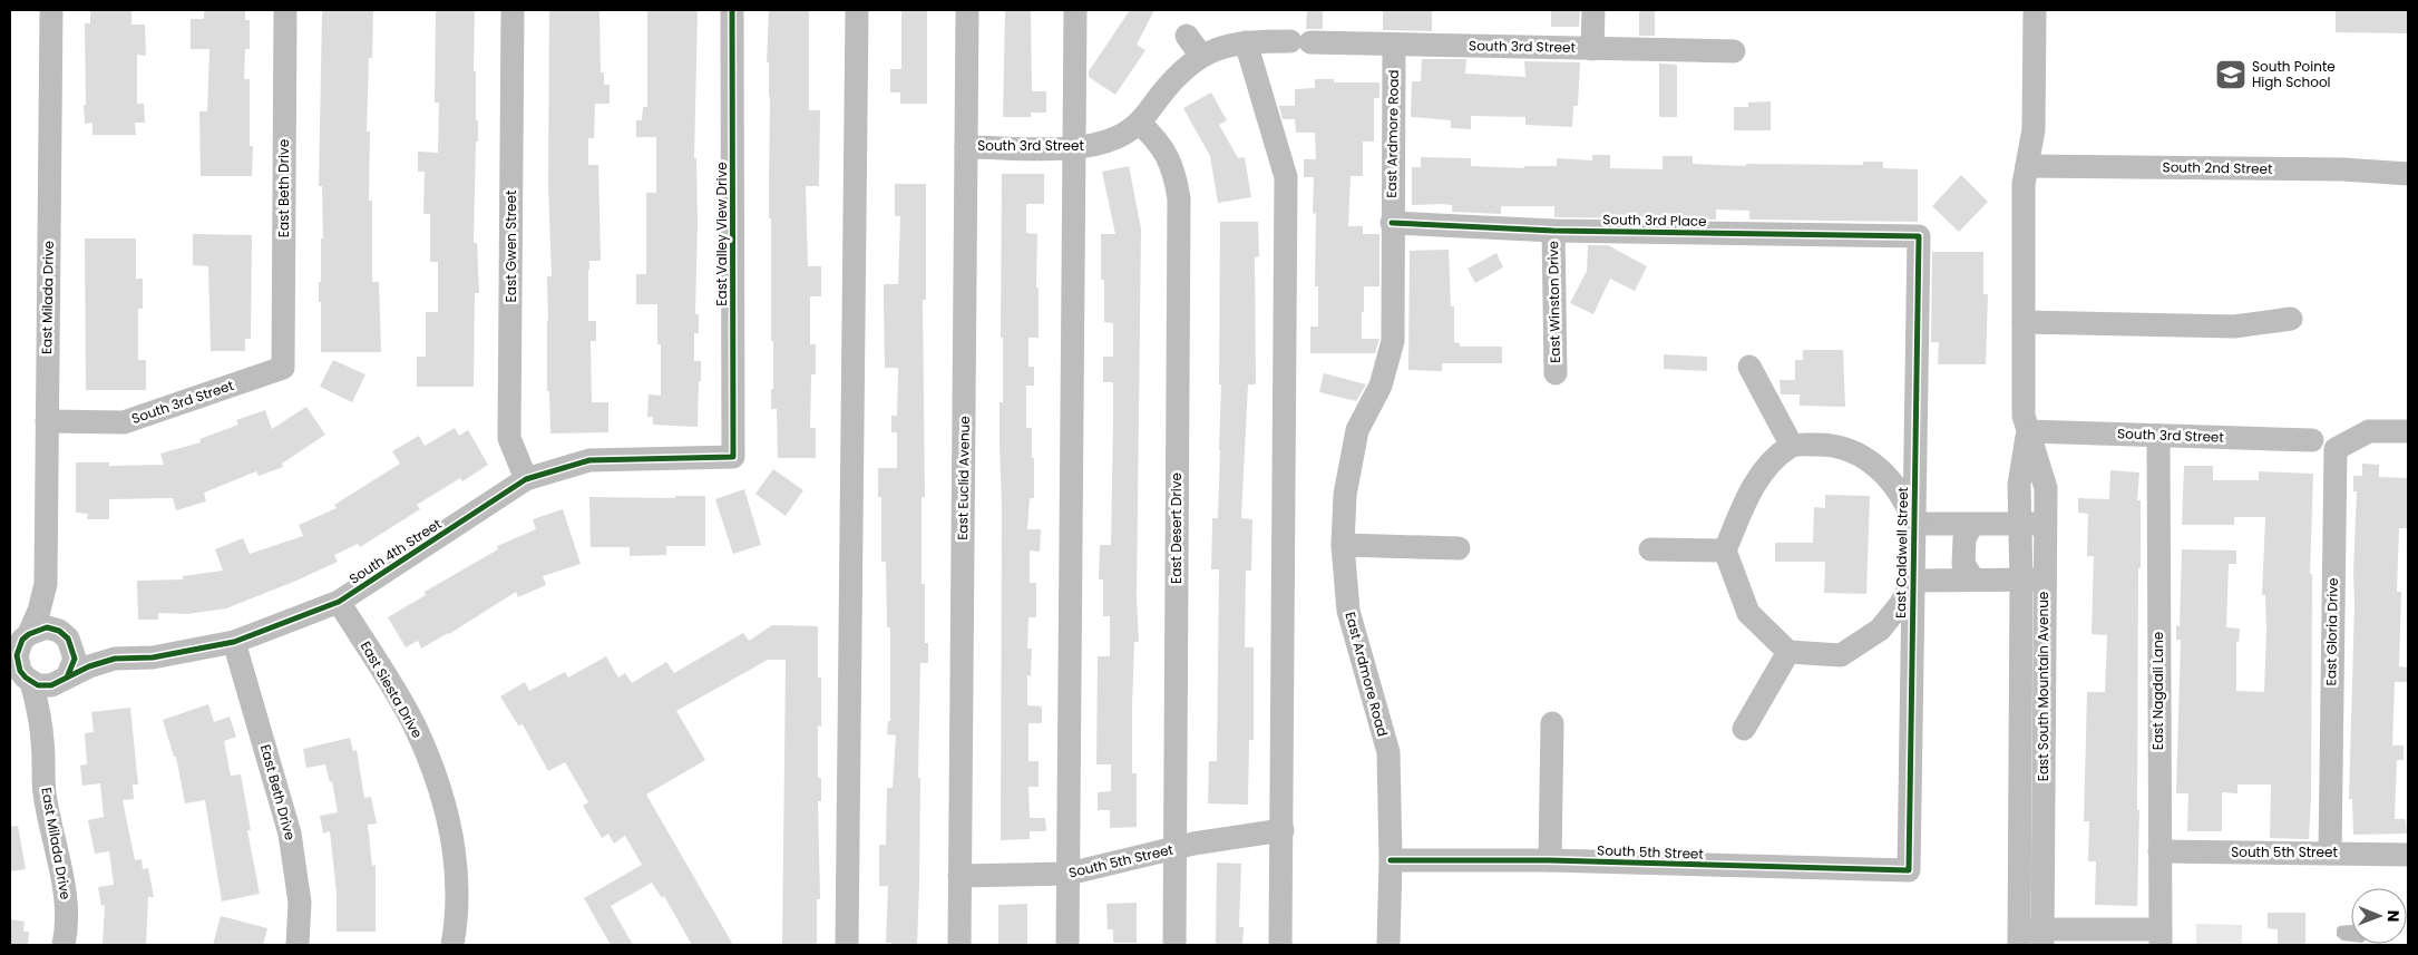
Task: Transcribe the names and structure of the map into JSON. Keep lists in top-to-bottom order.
{
  "streets": {
    "street": [
      "South 3rd Street",
      "East Ardmore Road",
      "South 2nd Street",
      "East Beth Drive",
      "South 3rd Place",
      "East Valley View Drive",
      "East Gwen Street",
      "East Milada Drive",
      "East Winston Drive",
      "East Euclid Avenue",
      "East Desert Drive",
      "South 4th Street",
      "East Caldwell Street",
      "East Gloria Drive",
      "East South Mountain Avenue",
      "East Siesta Drive",
      "East Nagdali Lane",
      "South 5th Street"
    ]
  },
  "crossings": [
    ["South 3rd Street", "East Ardmore Road"],
    ["South 3rd Street", "East Beth Drive"],
    ["South 3rd Street", "East Milada Drive"],
    ["South 3rd Street", "East Euclid Avenue"],
    ["South 3rd Street", "East Desert Drive"],
    ["South 3rd Street", "East South Mountain Avenue"],
    ["South 3rd Street", "East Nagdali Lane"],
    ["East Ardmore Road", "South 3rd Place"],
    ["East Ardmore Road", "South 5th Street"],
    ["South 2nd Street", "East South Mountain Avenue"],
    ["East Beth Drive", "South 4th Street"],
    ["South 3rd Place", "East Winston Drive"],
    ["South 3rd Place", "East Caldwell Street"],
    ["East Valley View Drive", "South 4th Street"],
    ["East Gwen Street", "South 4th Street"],
    ["East Milada Drive", "South 4th Street"],
    ["East Euclid Avenue", "South 5th Street"],
    ["East Desert Drive", "South 5th Street"],
    ["South 4th Street", "East Siesta Drive"],
    ["East Caldwell Street", "South 5th Street"],
    ["East Gloria Drive", "South 5th Street"],
    ["East Nagdali Lane", "South 5th Street"]
  ],
  "places": {
    "school or university": ["South Pointe High School"]
  },
  "north": "right"
}
